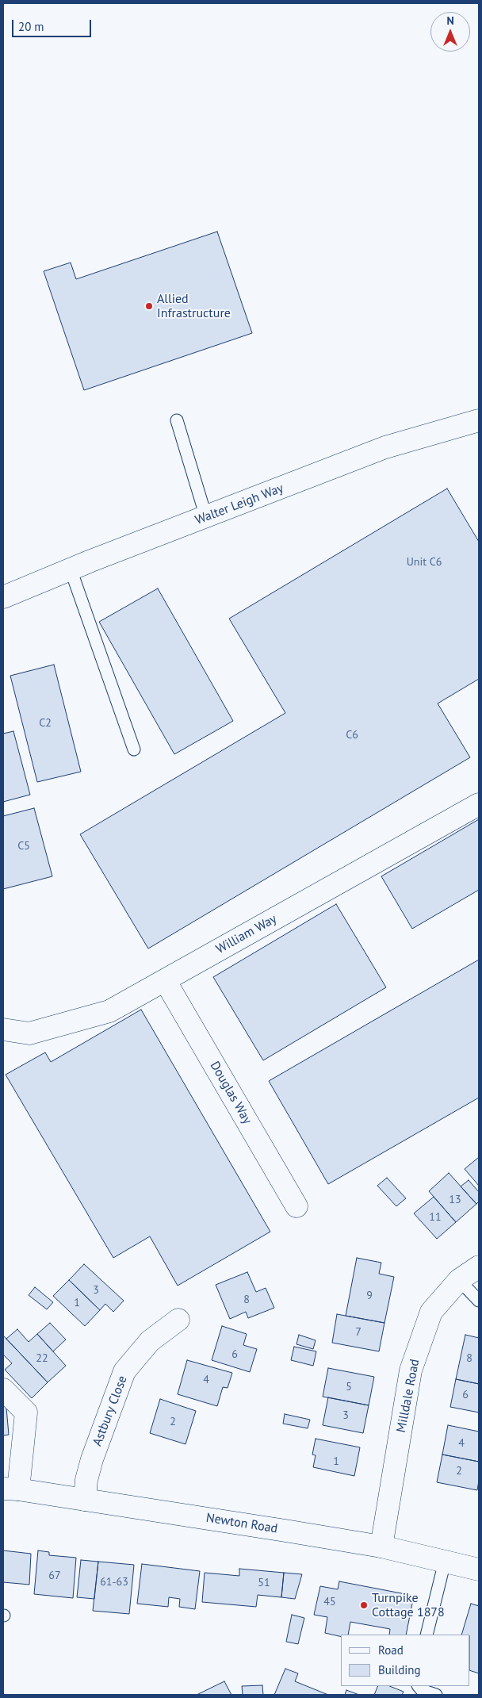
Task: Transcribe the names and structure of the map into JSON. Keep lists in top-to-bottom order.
{
  "streets": {
    "street": [
      "Walter Leigh Way",
      "William Way",
      "Douglas Way",
      "Milldale Road",
      "Astbury Close",
      "Newton Road"
    ]
  },
  "crossings": [
    ["William Way", "Douglas Way"],
    ["Milldale Road", "Newton Road"],
    ["Astbury Close", "Newton Road"]
  ],
  "places": ["Allied Infrastructure", "Turnpike Cottage 1878"],
  "house_numbers": [
    "Unit C6",
    "C2",
    "C6",
    "C5",
    "13",
    "11",
    "3",
    "9",
    "8",
    "1",
    "7",
    "6",
    "22",
    "8",
    "4",
    "5",
    "6",
    "3",
    "2",
    "4",
    "1",
    "2",
    "67",
    "61-63",
    "51",
    "45"
  ],
  "legend": ["Road", "Building"],
  "scale_bar": "20 m",
  "north": "top"
}
